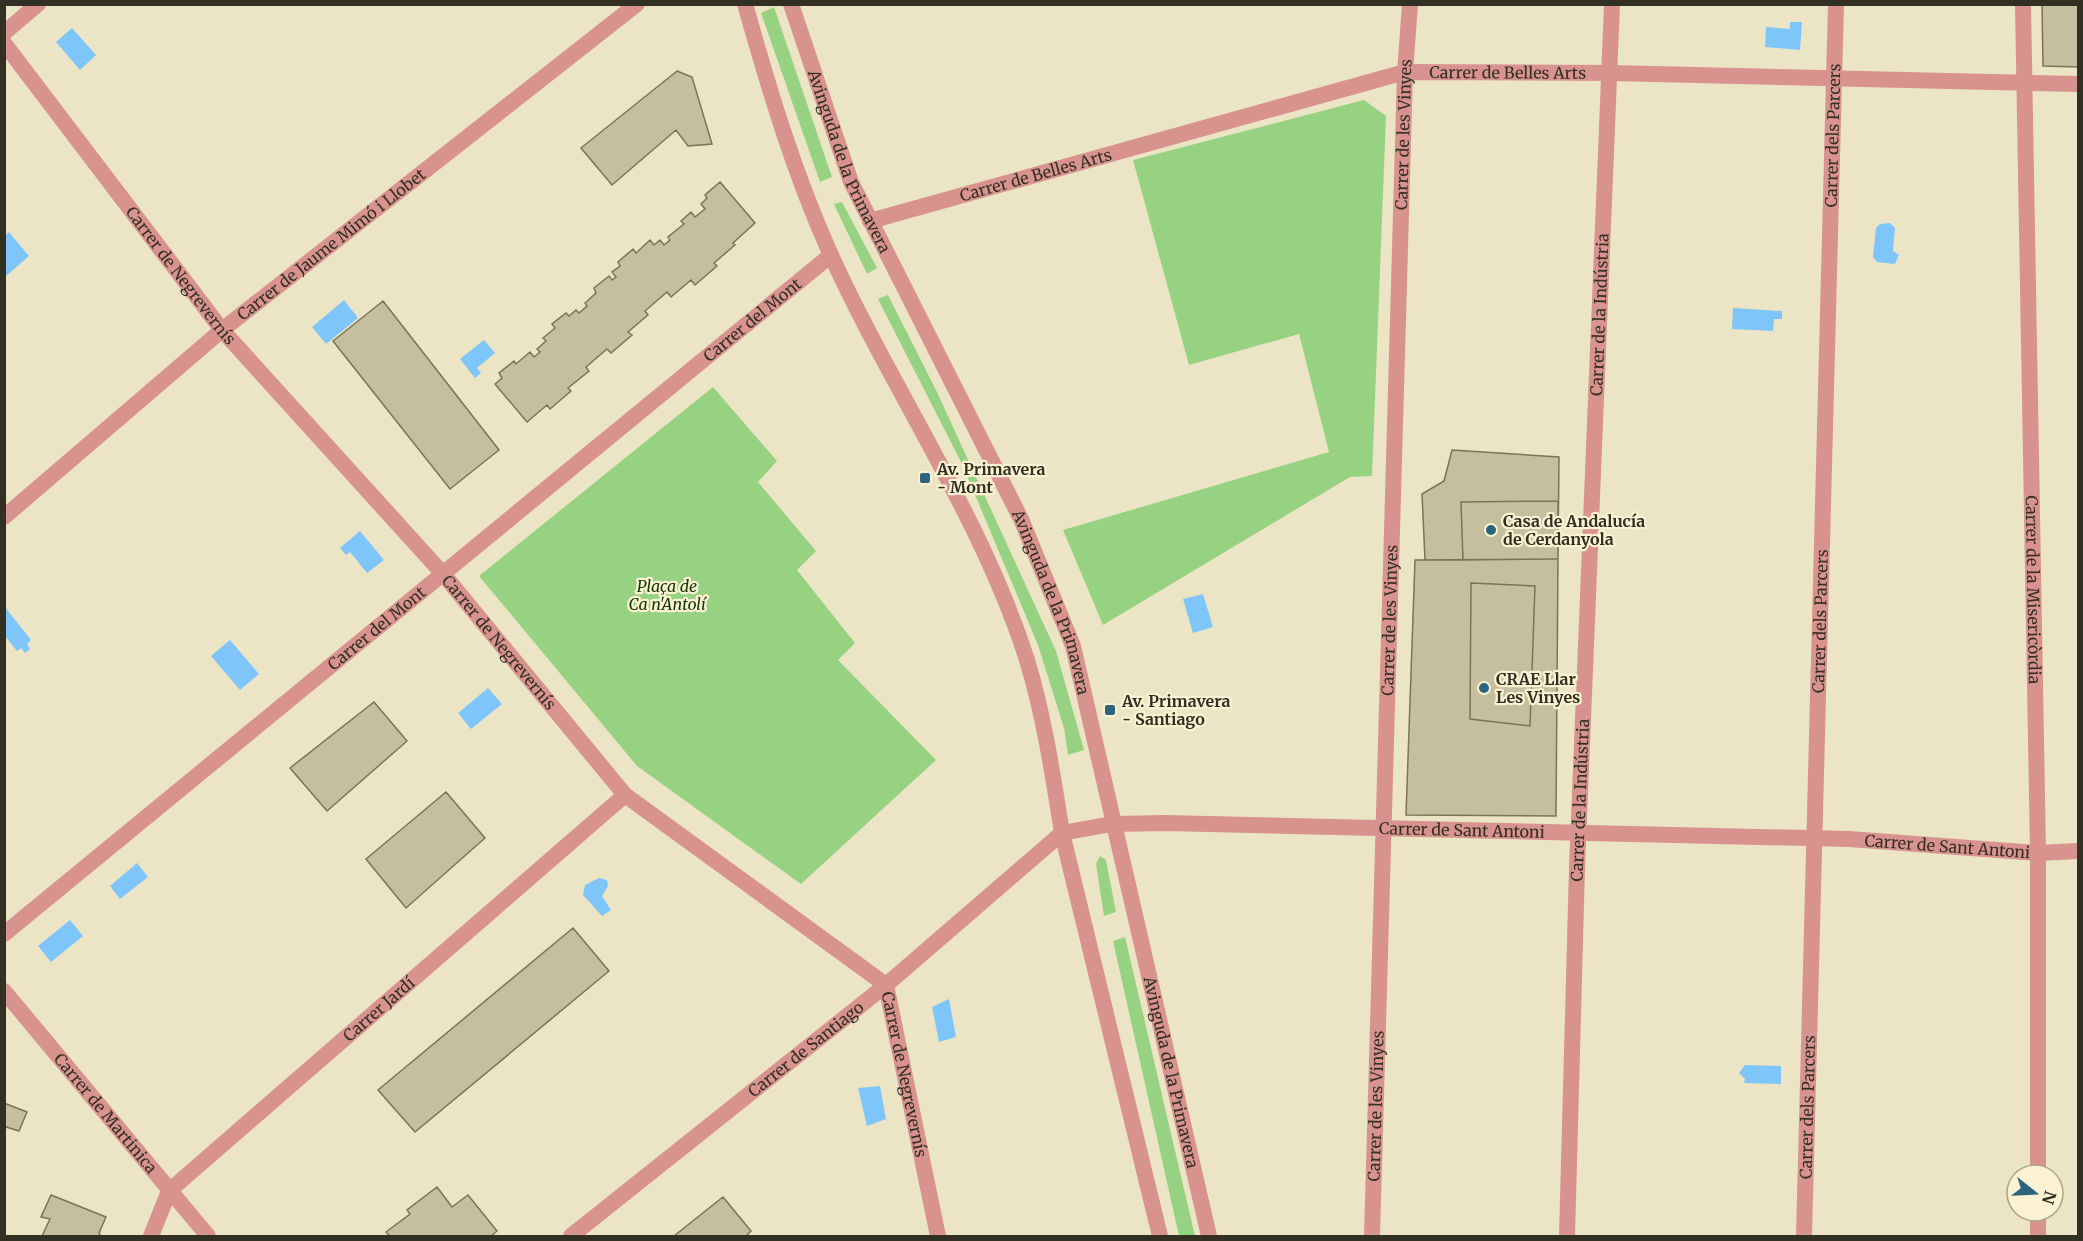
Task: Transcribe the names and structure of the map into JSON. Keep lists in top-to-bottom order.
{
  "streets": {
    "street": [
      "Carrer de Belles Arts",
      "Carrer de les Vinyes",
      "Carrer dels Parcers",
      "Avinguda de la Primavera",
      "Carrer de Jaume Mimó i Llobet",
      "Carrer de Negrevernís",
      "Carrer de la Indústria",
      "Carrer del Mont",
      "Carrer de la Misericòrdia",
      "Carrer de Sant Antoni",
      "Carrer Jardí",
      "Carrer de Santiago",
      "Carrer de Martinica"
    ]
  },
  "crossings": [
    ["Carrer de Belles Arts", "Carrer de les Vinyes"],
    ["Carrer de Belles Arts", "Carrer dels Parcers"],
    ["Carrer de Belles Arts", "Avinguda de la Primavera"],
    ["Carrer de Belles Arts", "Carrer de la Indústria"],
    ["Carrer de Belles Arts", "Carrer de la Misericòrdia"],
    ["Carrer de les Vinyes", "Carrer de Sant Antoni"],
    ["Carrer dels Parcers", "Carrer de Sant Antoni"],
    ["Avinguda de la Primavera", "Carrer de Sant Antoni"],
    ["Carrer de Jaume Mimó i Llobet", "Carrer de Negrevernís"],
    ["Carrer de Negrevernís", "Carrer del Mont"],
    ["Carrer de Negrevernís", "Carrer Jardí"],
    ["Carrer de Negrevernís", "Carrer de Santiago"],
    ["Carrer de la Indústria", "Carrer de Sant Antoni"],
    ["Carrer de la Misericòrdia", "Carrer de Sant Antoni"],
    ["Carrer de Sant Antoni", "Carrer de Santiago"],
    ["Carrer Jardí", "Carrer de Martinica"]
  ],
  "parks": ["Plaça de Ca n'Antolí"],
  "places": {
    "transit": ["Av. Primavera - Mont", "Av. Primavera - Santiago"],
    "other": ["Casa de Andalucía de Cerdanyola", "CRAE Llar Les Vinyes"]
  },
  "north": "right"
}
